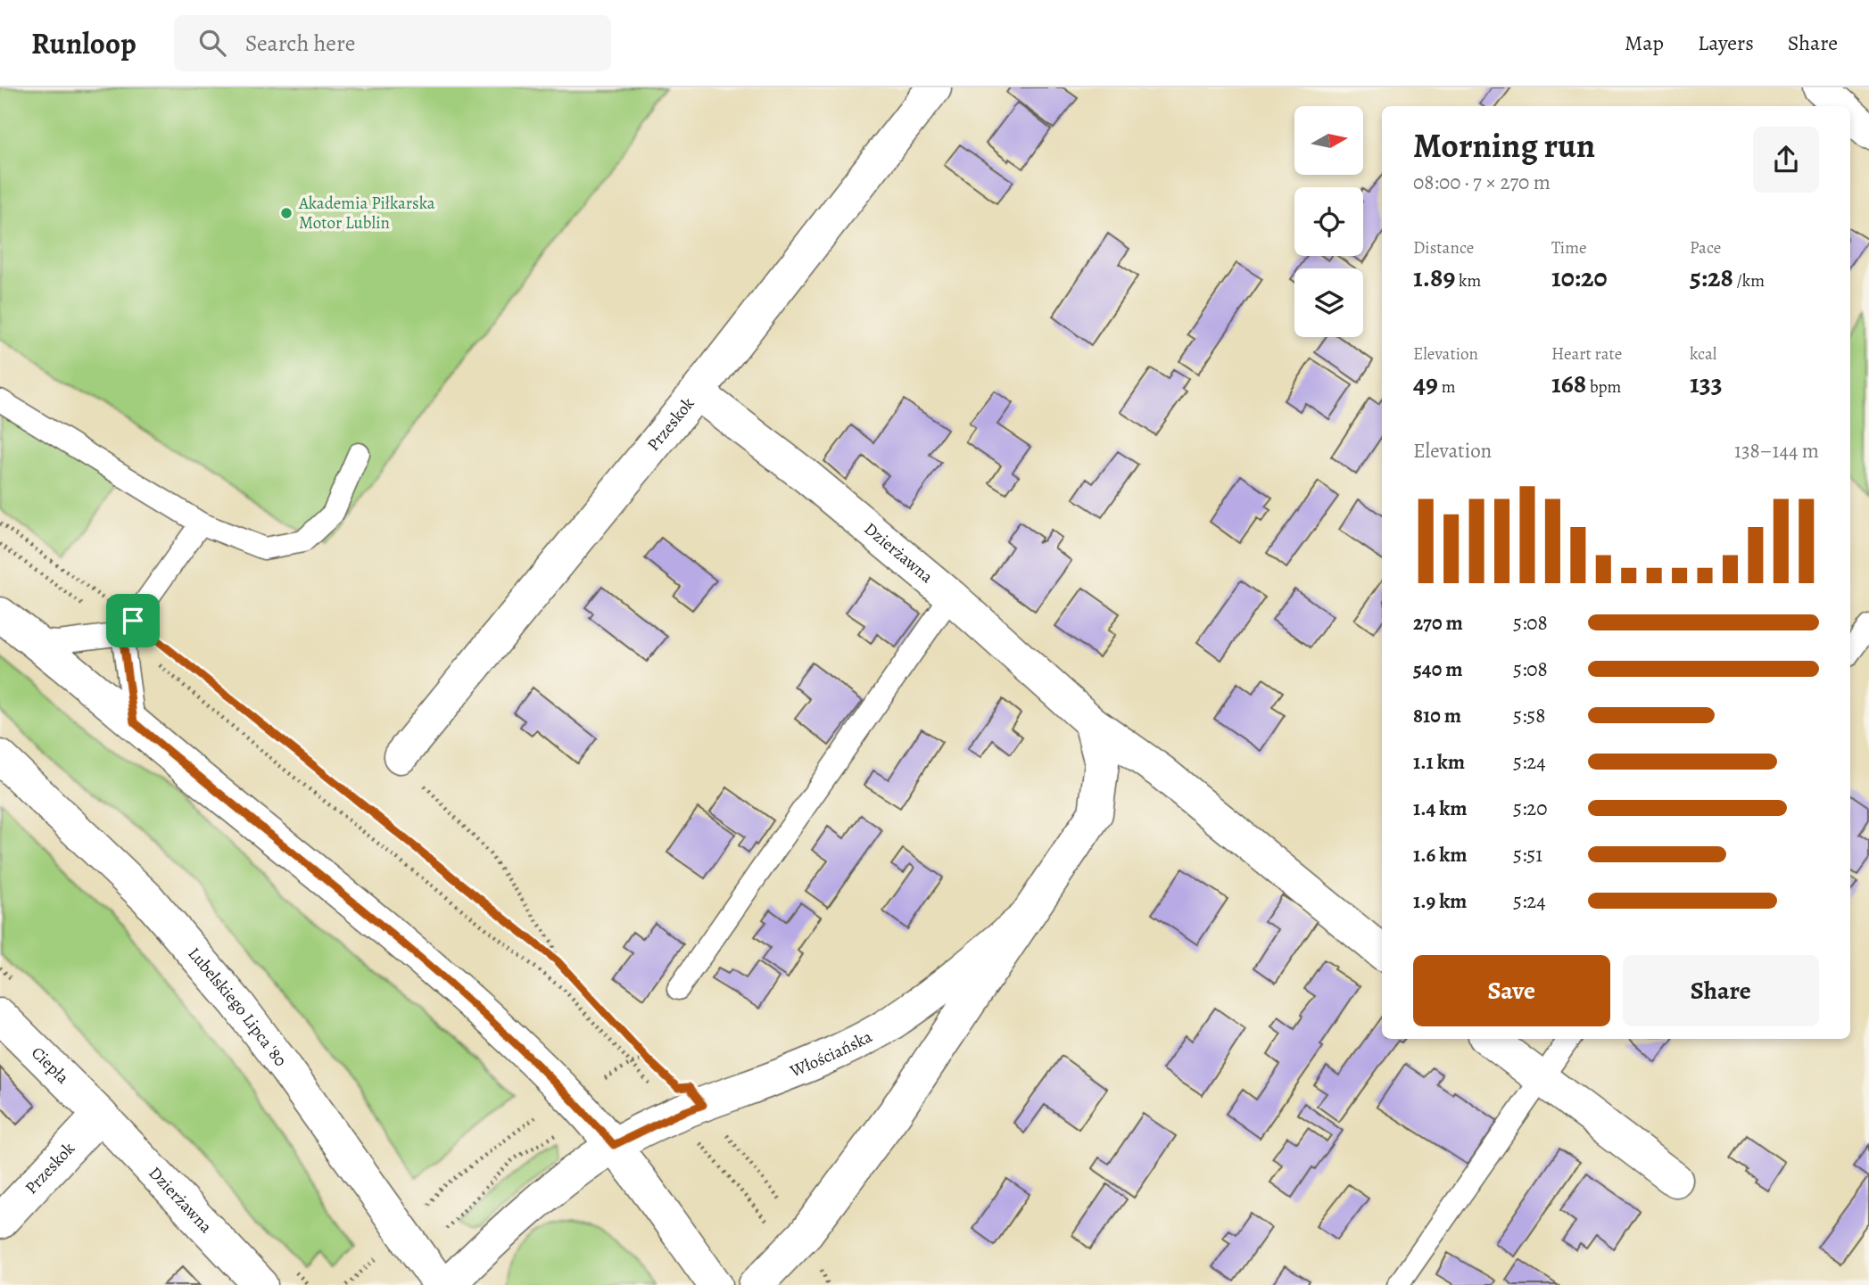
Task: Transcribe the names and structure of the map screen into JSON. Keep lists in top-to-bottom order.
{
  "streets": {
    "street": [
      "Przeskok",
      "Dzierżawna",
      "Lubelskiego Lipca '80",
      "Włościańska",
      "Ciepła"
    ]
  },
  "crossings": [
    ["Przeskok", "Dzierżawna"],
    ["Przeskok", "Ciepła"],
    ["Dzierżawna", "Włościańska"],
    ["Dzierżawna", "Ciepła"]
  ],
  "places": ["Akademia Piłkarska Motor Lublin"],
  "north": "right",
  "page": {
    "header": "Runloop",
    "search": "Search here",
    "nav": ["Map", "Layers", "Share"],
    "heading": ["Morning run", "08:00 · 7 × 270 m"],
    "stats": [
      ["Distance", "1.89 km"],
      ["Time", "10:20"],
      ["Pace", "5:28 /km"],
      ["Elevation", "49 m"],
      ["Heart rate", "168 bpm"],
      ["kcal", "133"]
    ],
    "chart": ["Elevation", "138–144 m"],
    "list": [
      {
        "name": "270 m",
        "note": "5:08"
      },
      {
        "name": "540 m",
        "note": "5:08"
      },
      {
        "name": "810 m",
        "note": "5:58"
      },
      {
        "name": "1.1 km",
        "note": "5:24"
      },
      {
        "name": "1.4 km",
        "note": "5:20"
      },
      {
        "name": "1.6 km",
        "note": "5:51"
      },
      {
        "name": "1.9 km",
        "note": "5:24"
      }
    ],
    "buttons": ["Save", "Share"]
  }
}
